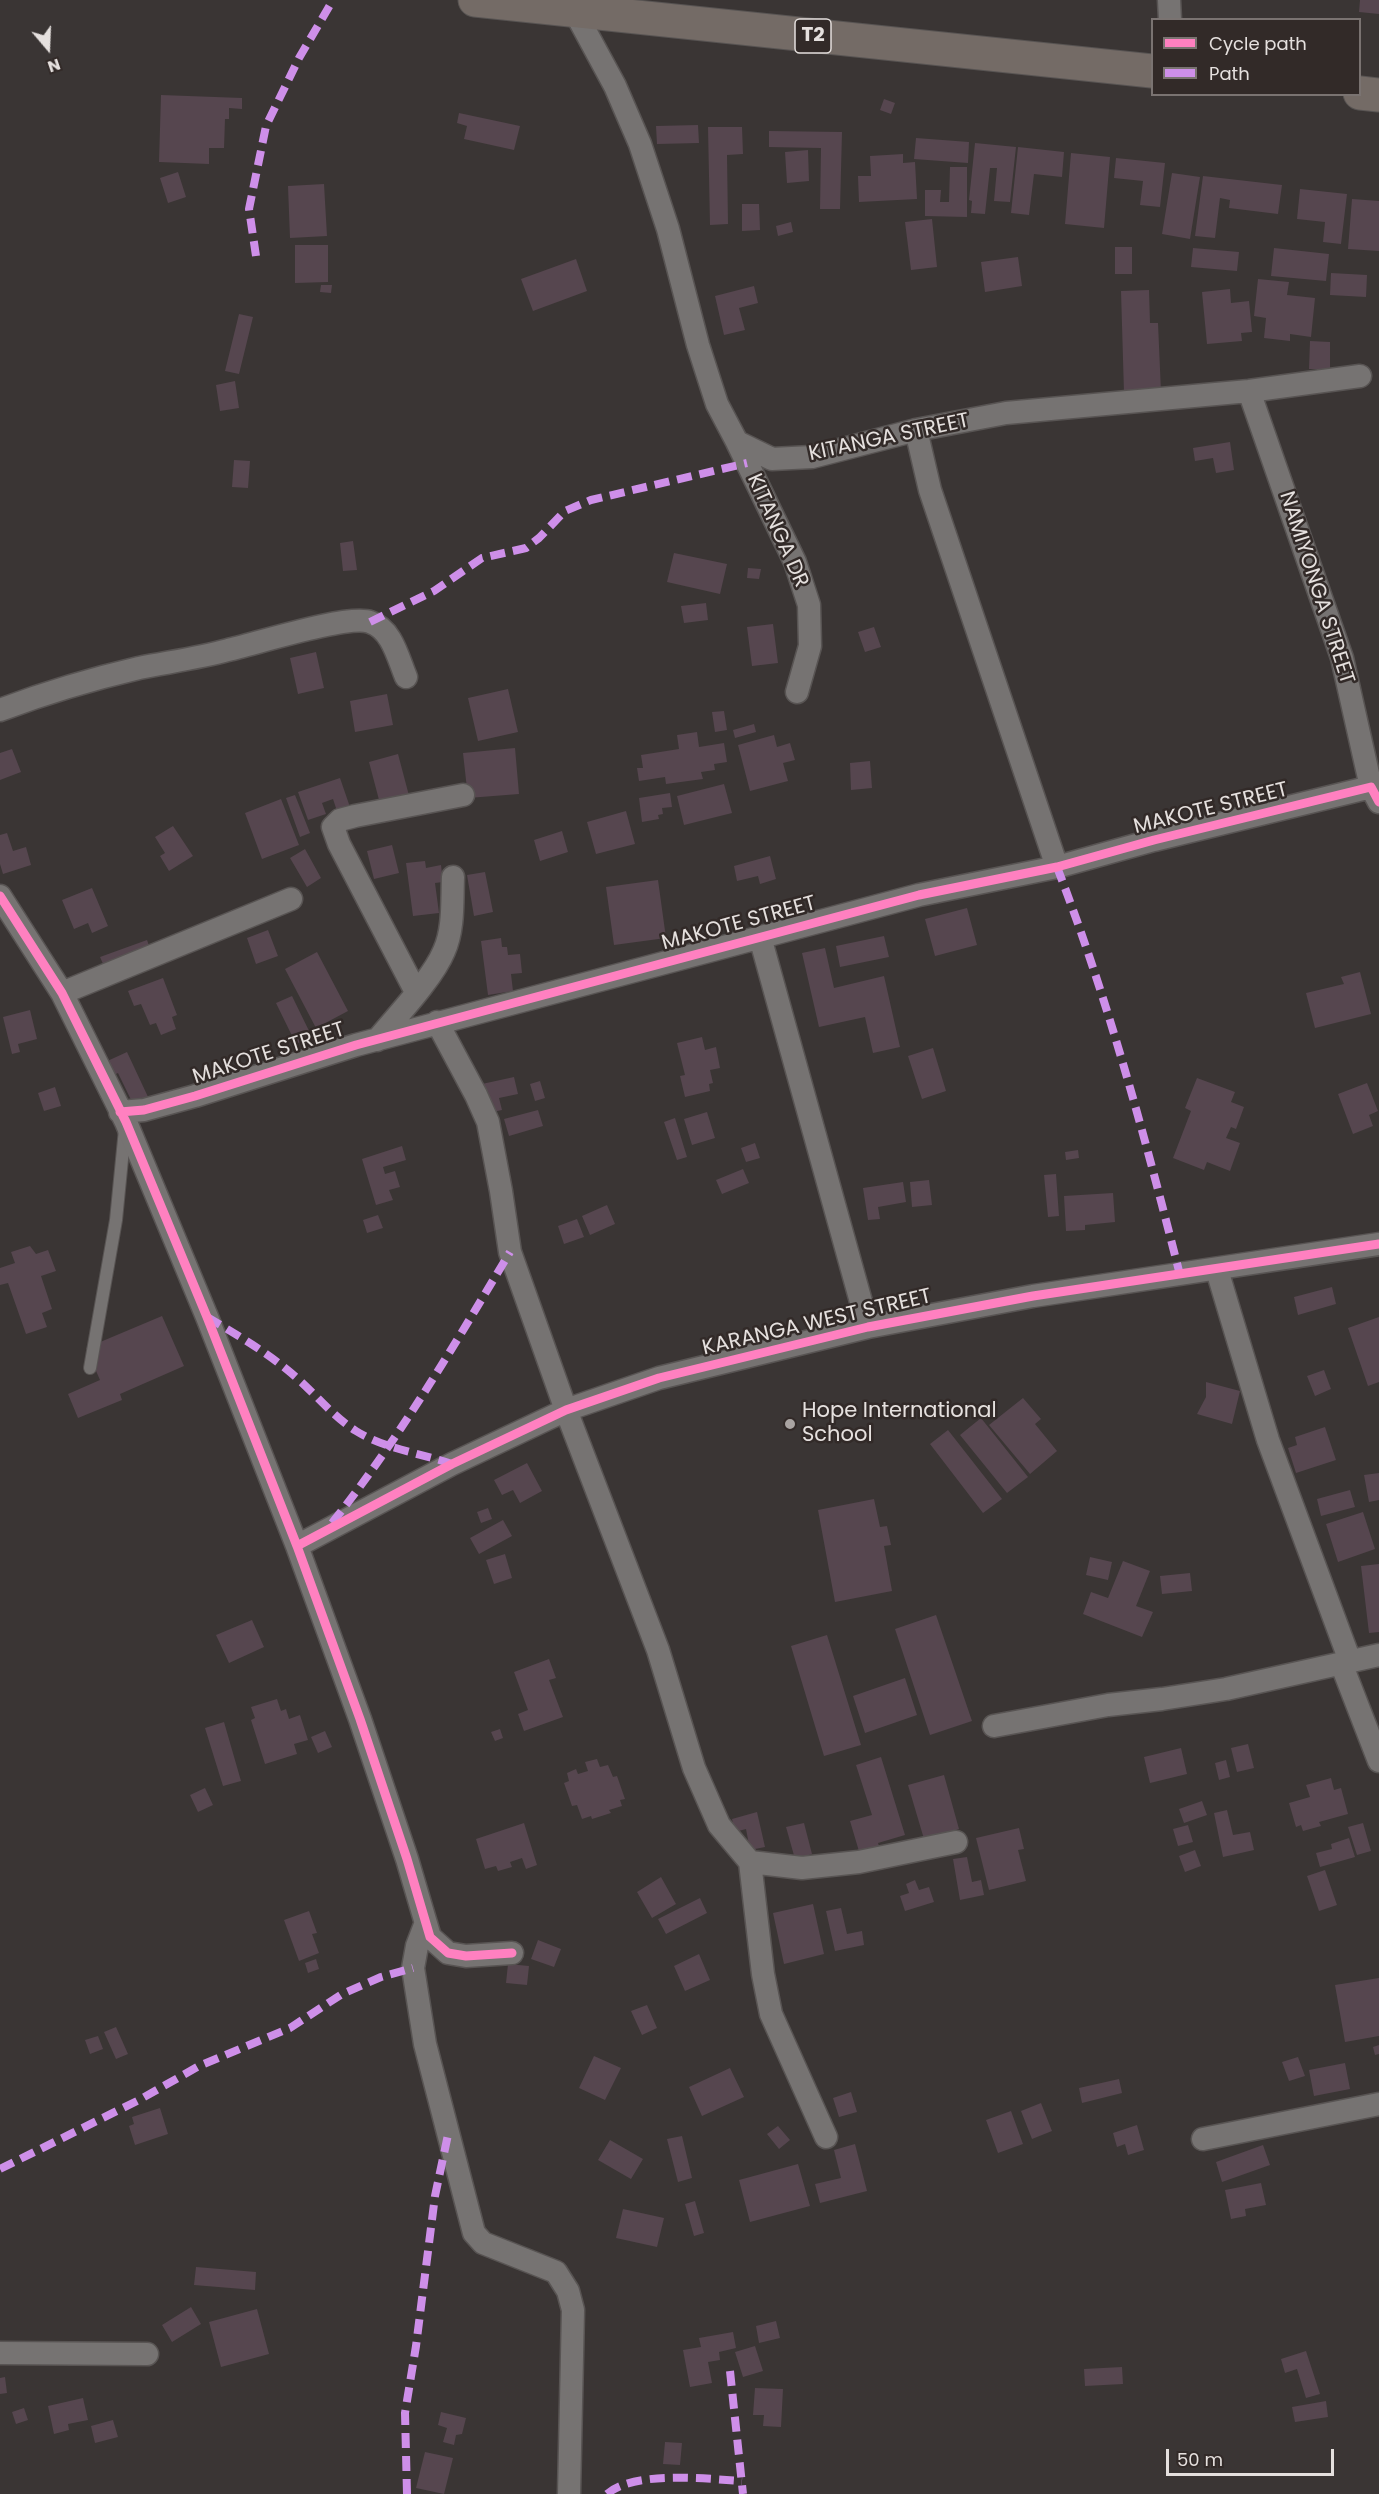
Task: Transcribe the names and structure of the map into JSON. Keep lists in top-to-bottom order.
{
  "streets": {
    "highway": ["T2"],
    "street": [
      "KITANGA STREET",
      "KITANGA DR",
      "NAMIYONGA STREET",
      "MAKOTE STREET",
      "KARANGA WEST STREET"
    ]
  },
  "crossings": [
    ["KITANGA STREET", "KITANGA DR"],
    ["KITANGA STREET", "NAMIYONGA STREET"],
    ["NAMIYONGA STREET", "MAKOTE STREET"]
  ],
  "places": ["Hope International School"],
  "legend": ["Cycle path", "Path"],
  "scale_bar": "50 m",
  "north": "bottom"
}
